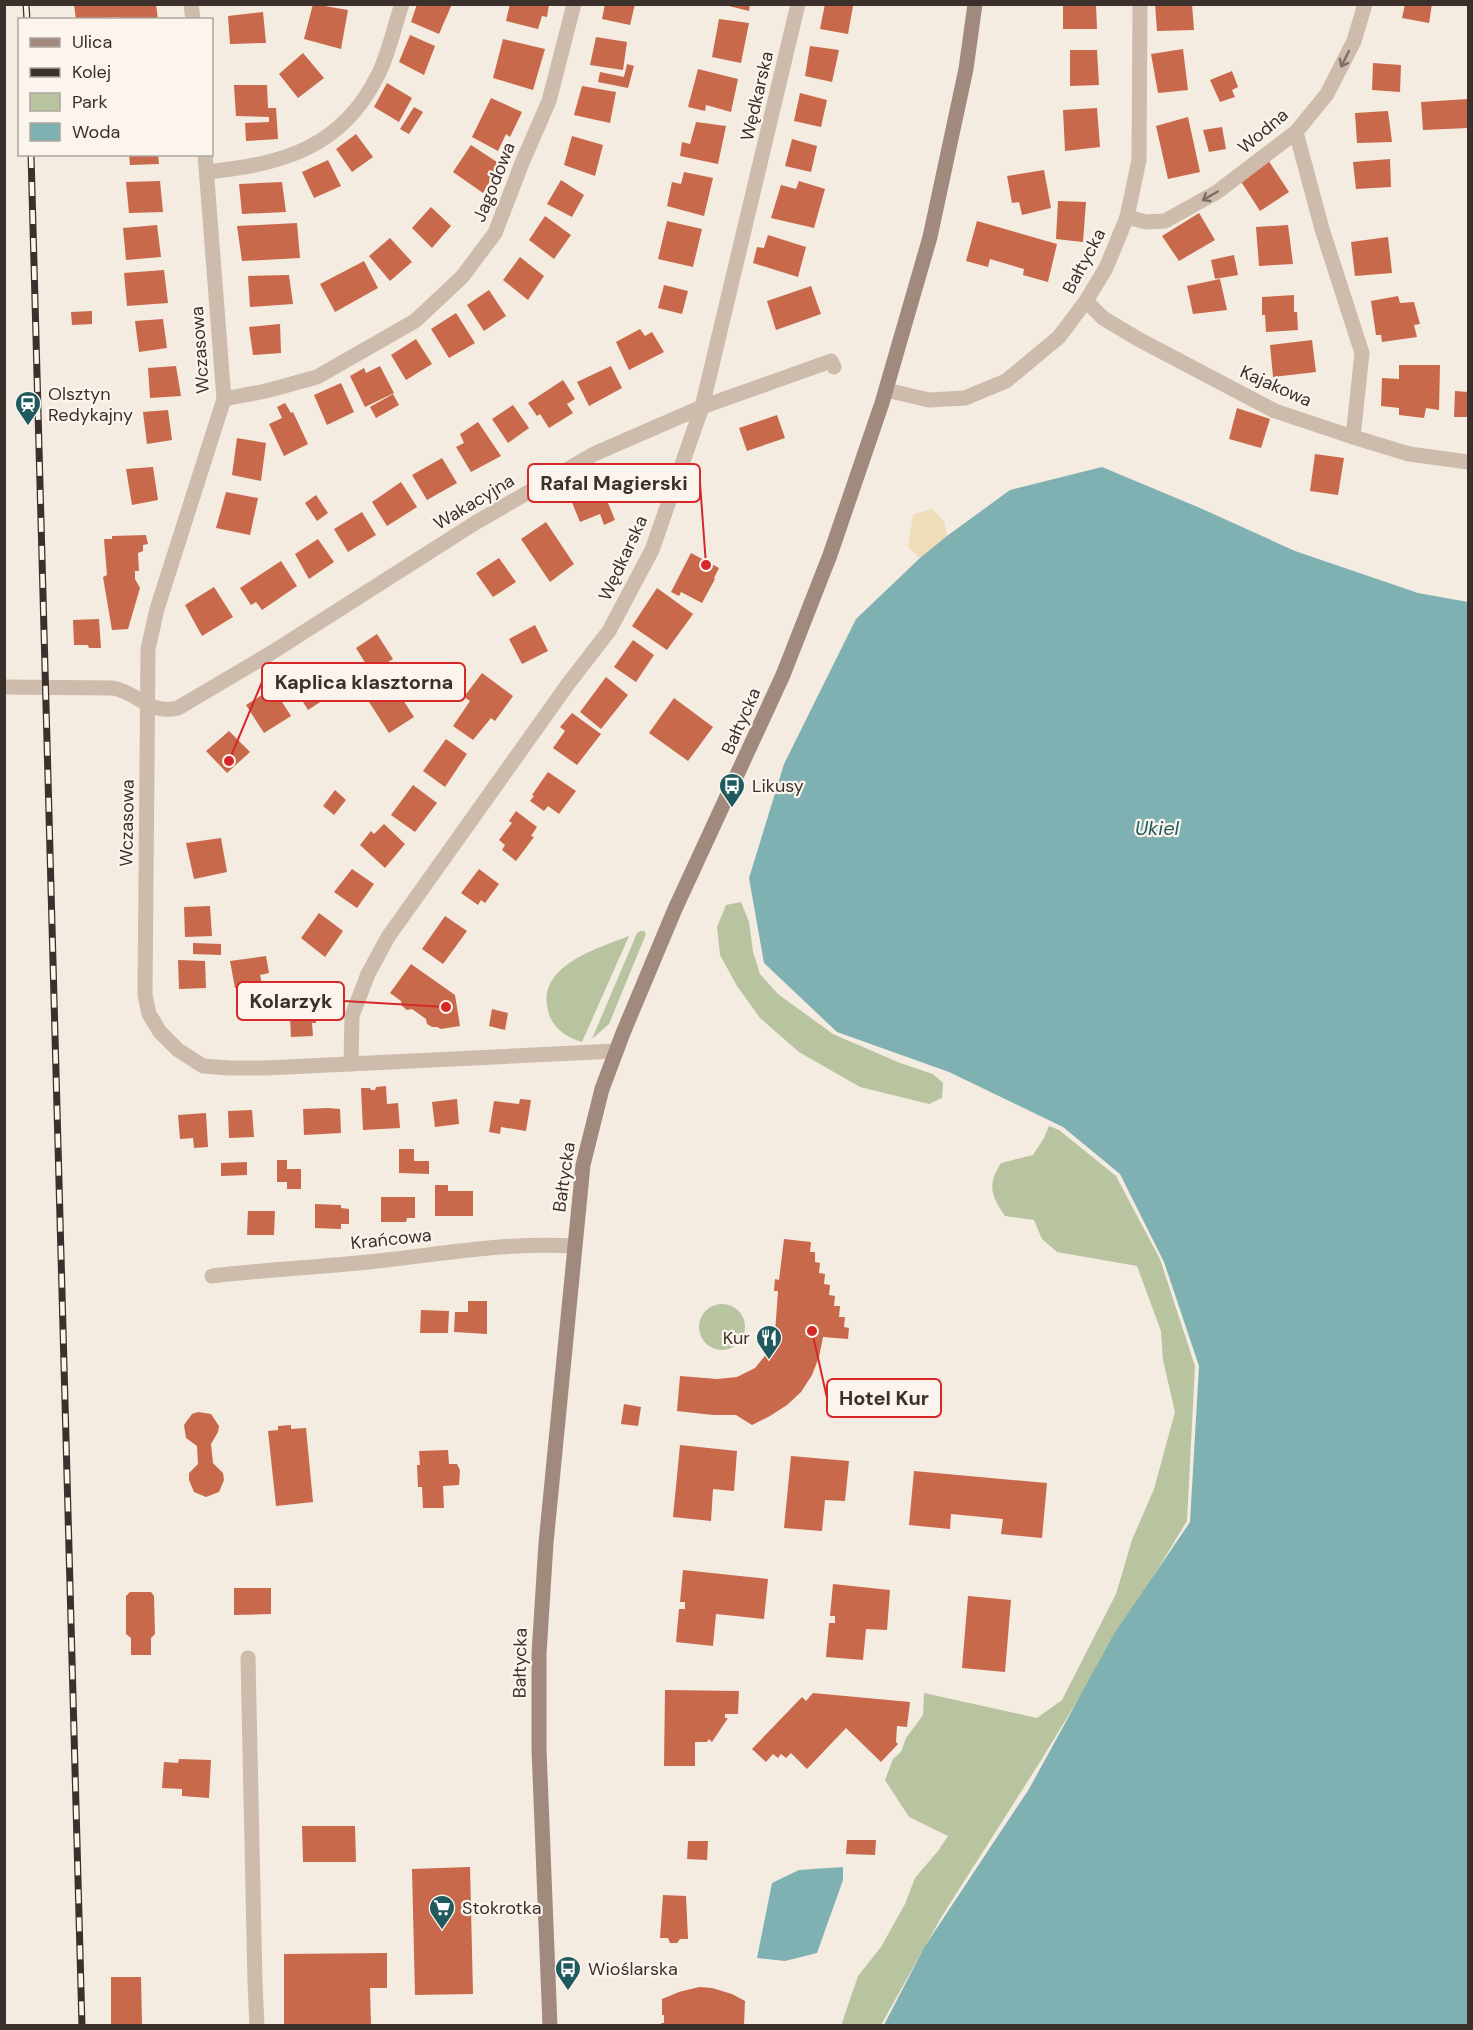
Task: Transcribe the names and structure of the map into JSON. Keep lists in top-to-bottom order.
{
  "streets": {
    "main road": ["Bałtycka"],
    "street": [
      "Wędkarska",
      "Wodna",
      "Jagodowa",
      "Wczasowa",
      "Kajakowa",
      "Wakacyjna",
      "Krańcowa"
    ]
  },
  "crossings": [
    ["Wędkarska", "Wczasowa"],
    ["Wędkarska", "Wakacyjna"],
    ["Wodna", "Bałtycka"],
    ["Jagodowa", "Wczasowa"],
    ["Bałtycka", "Wczasowa"],
    ["Bałtycka", "Kajakowa"],
    ["Bałtycka", "Krańcowa"],
    ["Wczasowa", "Wakacyjna"]
  ],
  "one_way": ["Wodna"],
  "water": ["Ukiel"],
  "places": {
    "station": ["Olsztyn Redykajny"],
    "other": [
      "Rafal Magierski",
      "Kaplica klasztorna",
      "Kolarzyk",
      "Hotel Kur"
    ],
    "bus stop": ["Likusy", "Wioślarska"],
    "restaurant": ["Kur"],
    "supermarket": ["Stokrotka"]
  },
  "legend": [
    "Ulica",
    "Kolej",
    "Park",
    "Woda"
  ]
}
